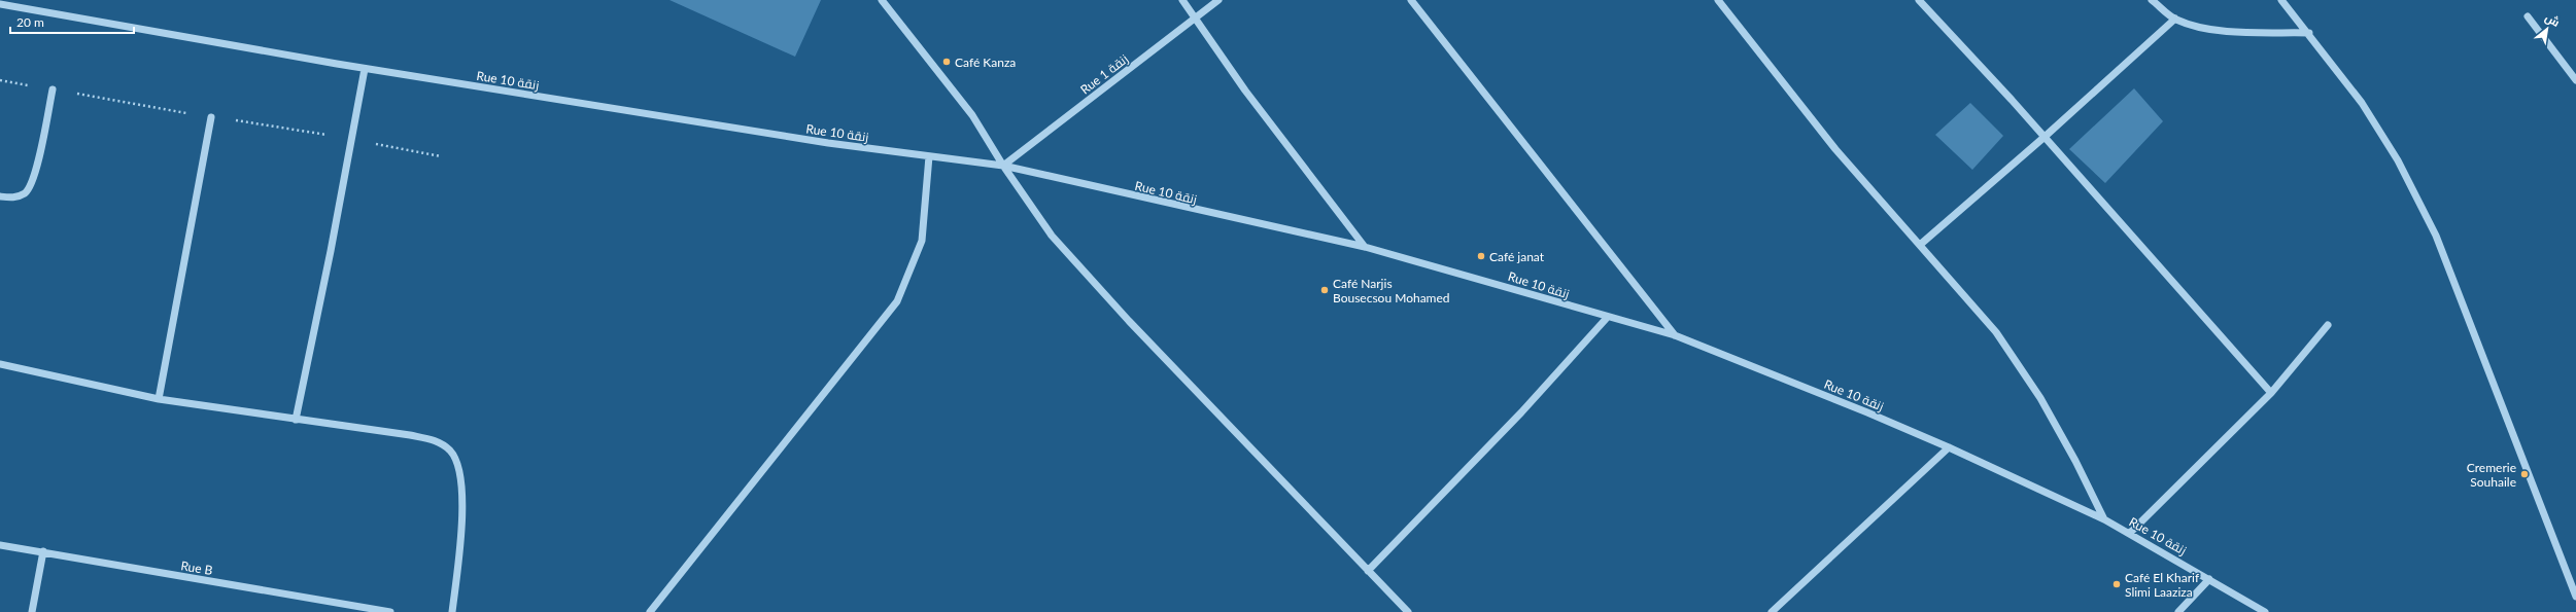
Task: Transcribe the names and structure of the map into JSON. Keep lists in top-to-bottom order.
{
  "streets": {
    "street": ["Rue 1 زنقة", "Rue 10 زنقة", "Rue B"]
  },
  "crossings": [
    ["Rue 1 زنقة", "Rue 10 زنقة"]
  ],
  "places": [
    "Café Kanza",
    "Café janat",
    "Café Narjis Bousecsou Mohamed",
    "Cremerie Souhaile",
    "Café El Kharif Slimi Laaziza"
  ],
  "scale_bar": "20 m",
  "north": "top right"
}
